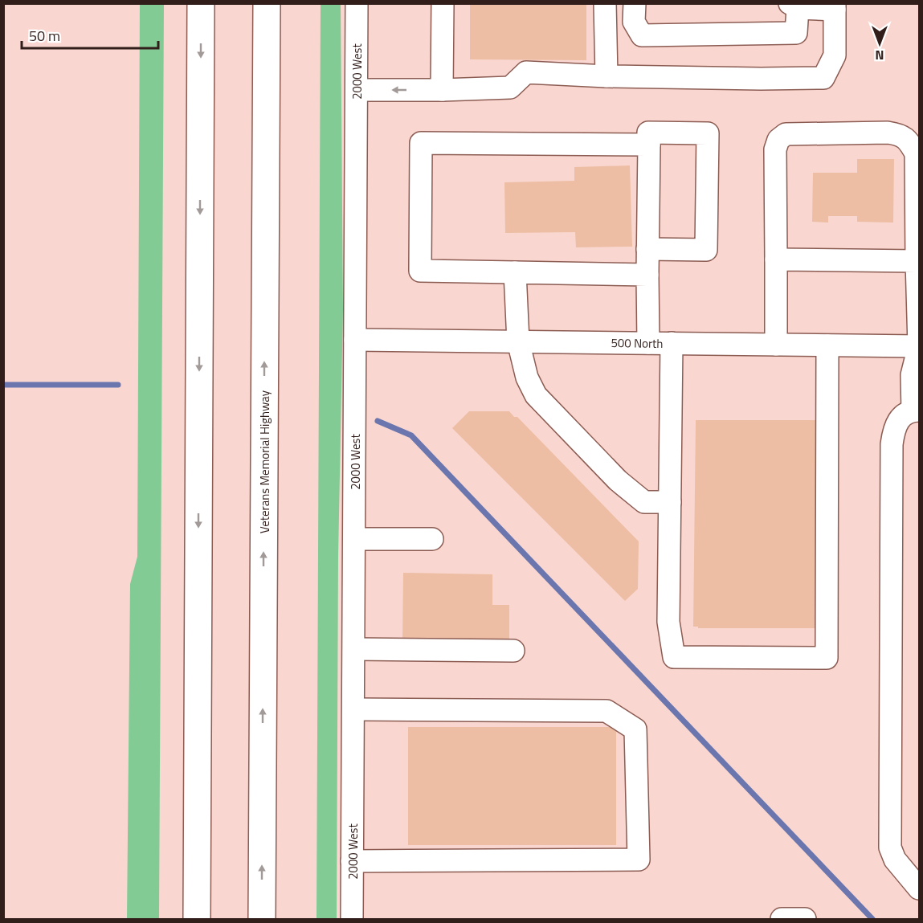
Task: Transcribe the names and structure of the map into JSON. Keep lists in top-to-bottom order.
{
  "streets": {
    "highway": ["Veterans Memorial Highway"],
    "street": ["2000 West", "500 North"]
  },
  "crossings": [
    ["2000 West", "500 North"]
  ],
  "scale_bar": "50 m",
  "north": "bottom"
}
